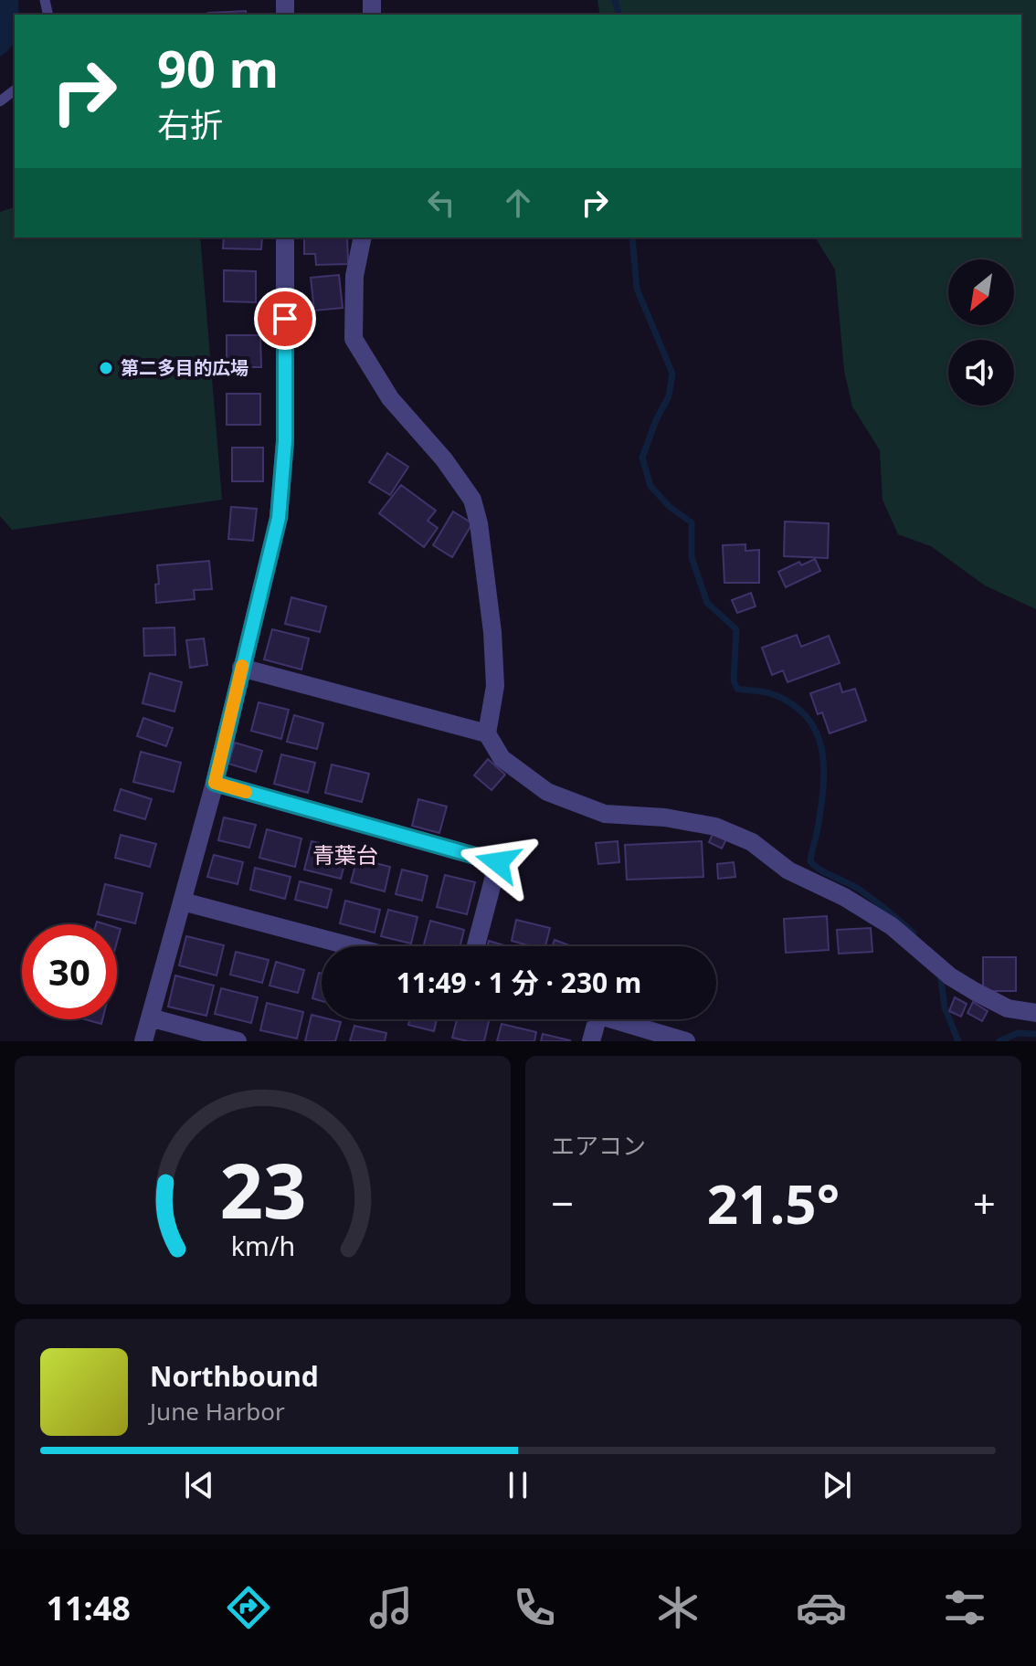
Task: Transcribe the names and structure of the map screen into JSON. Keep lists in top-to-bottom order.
{
  "districts": ["青葉台"],
  "places": ["第二多目的広場"],
  "north": "bottom left",
  "page": {
    "turn": ["90 m", "右折"],
    "limit": "30",
    "trip": "11:49 · 1 分 · 230 m",
    "tile": "エアコン",
    "heat": ["−", "21.5°", "+"],
    "song": ["Northbound", "June Harbor"],
    "tabs": "11:48",
    "gauge": ["23", "km/h"]
  }
}
